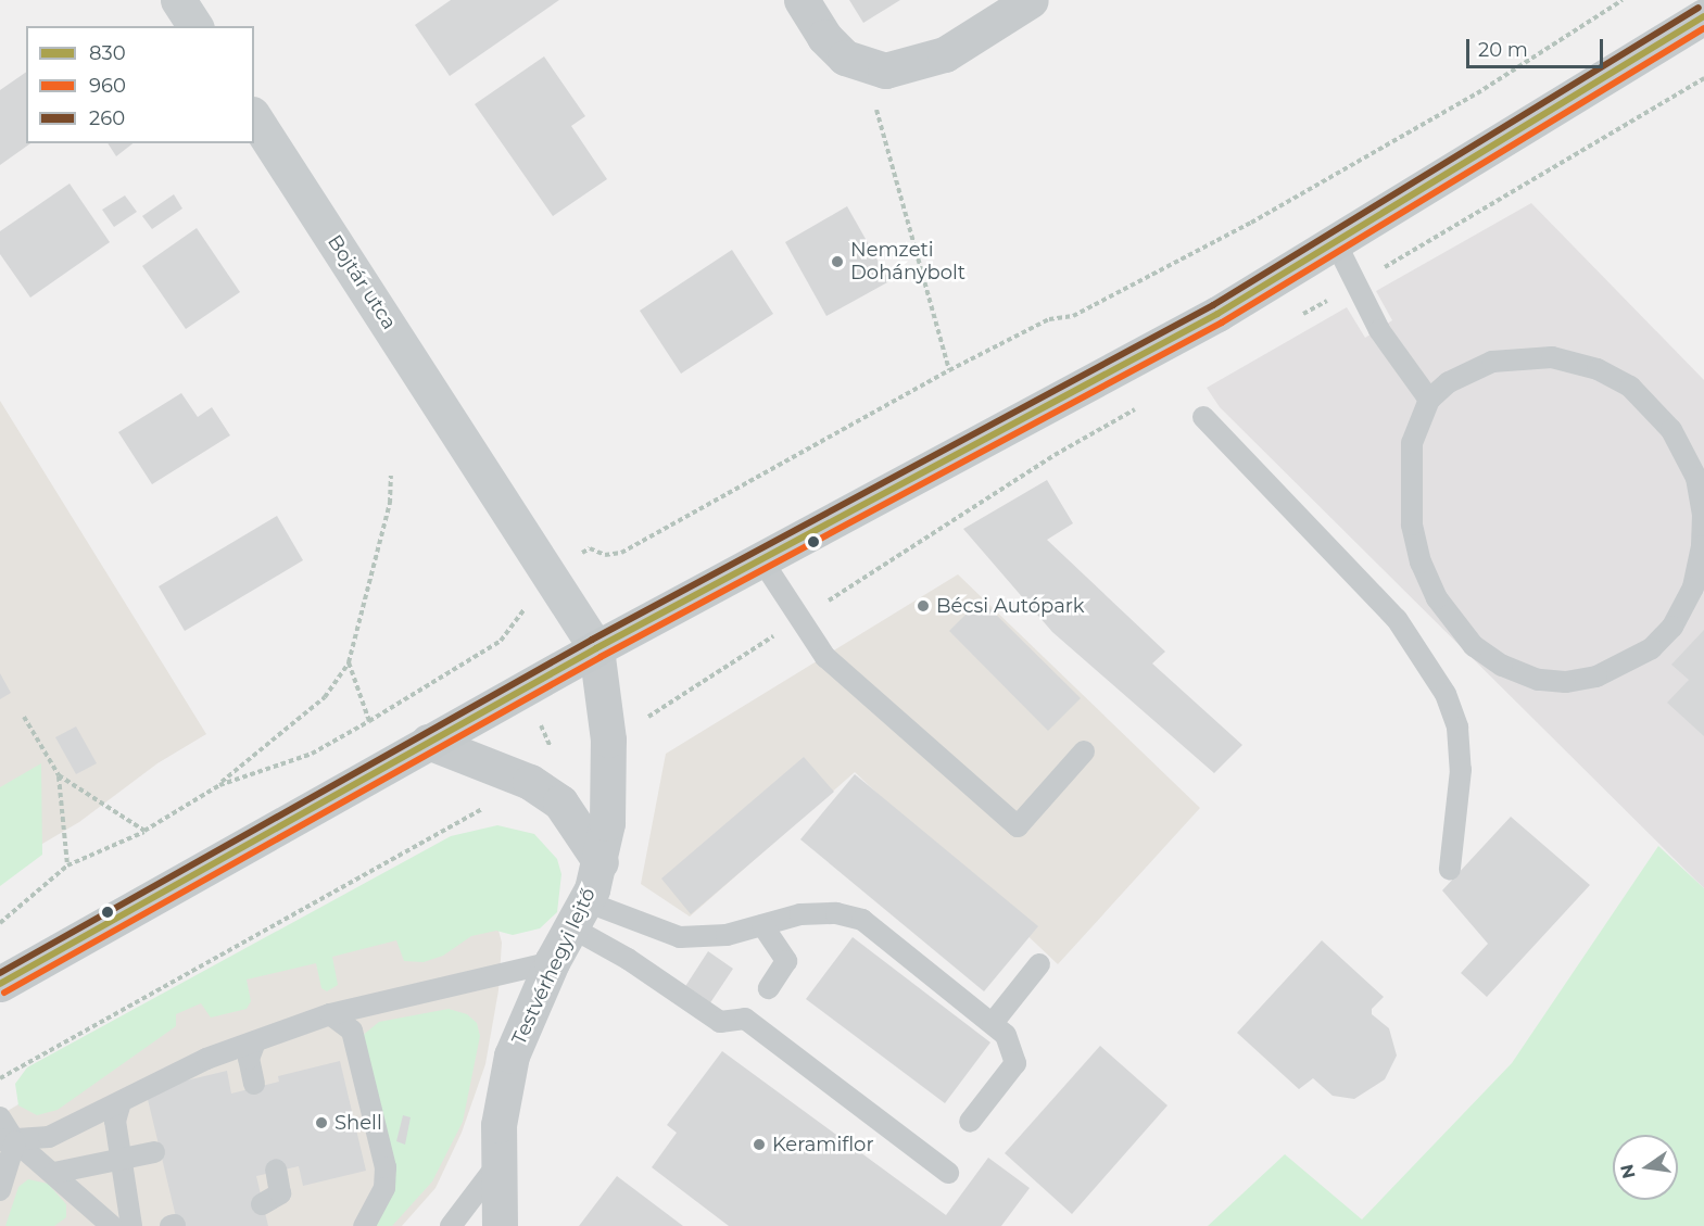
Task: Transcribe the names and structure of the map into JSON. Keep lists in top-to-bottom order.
{
  "streets": {
    "street": ["Bojtár utca", "Testvérhegyi lejtő"]
  },
  "crossings": [
    ["Bojtár utca", "Testvérhegyi lejtő"]
  ],
  "places": [
    "Nemzeti Dohánybolt",
    "Bécsi Autópark",
    "Shell",
    "Keramiflor"
  ],
  "lines": ["transit line 260", "transit line 830", "transit line 960"],
  "legend": ["830", "960", "260"],
  "scale_bar": "20 m",
  "north": "left"
}
